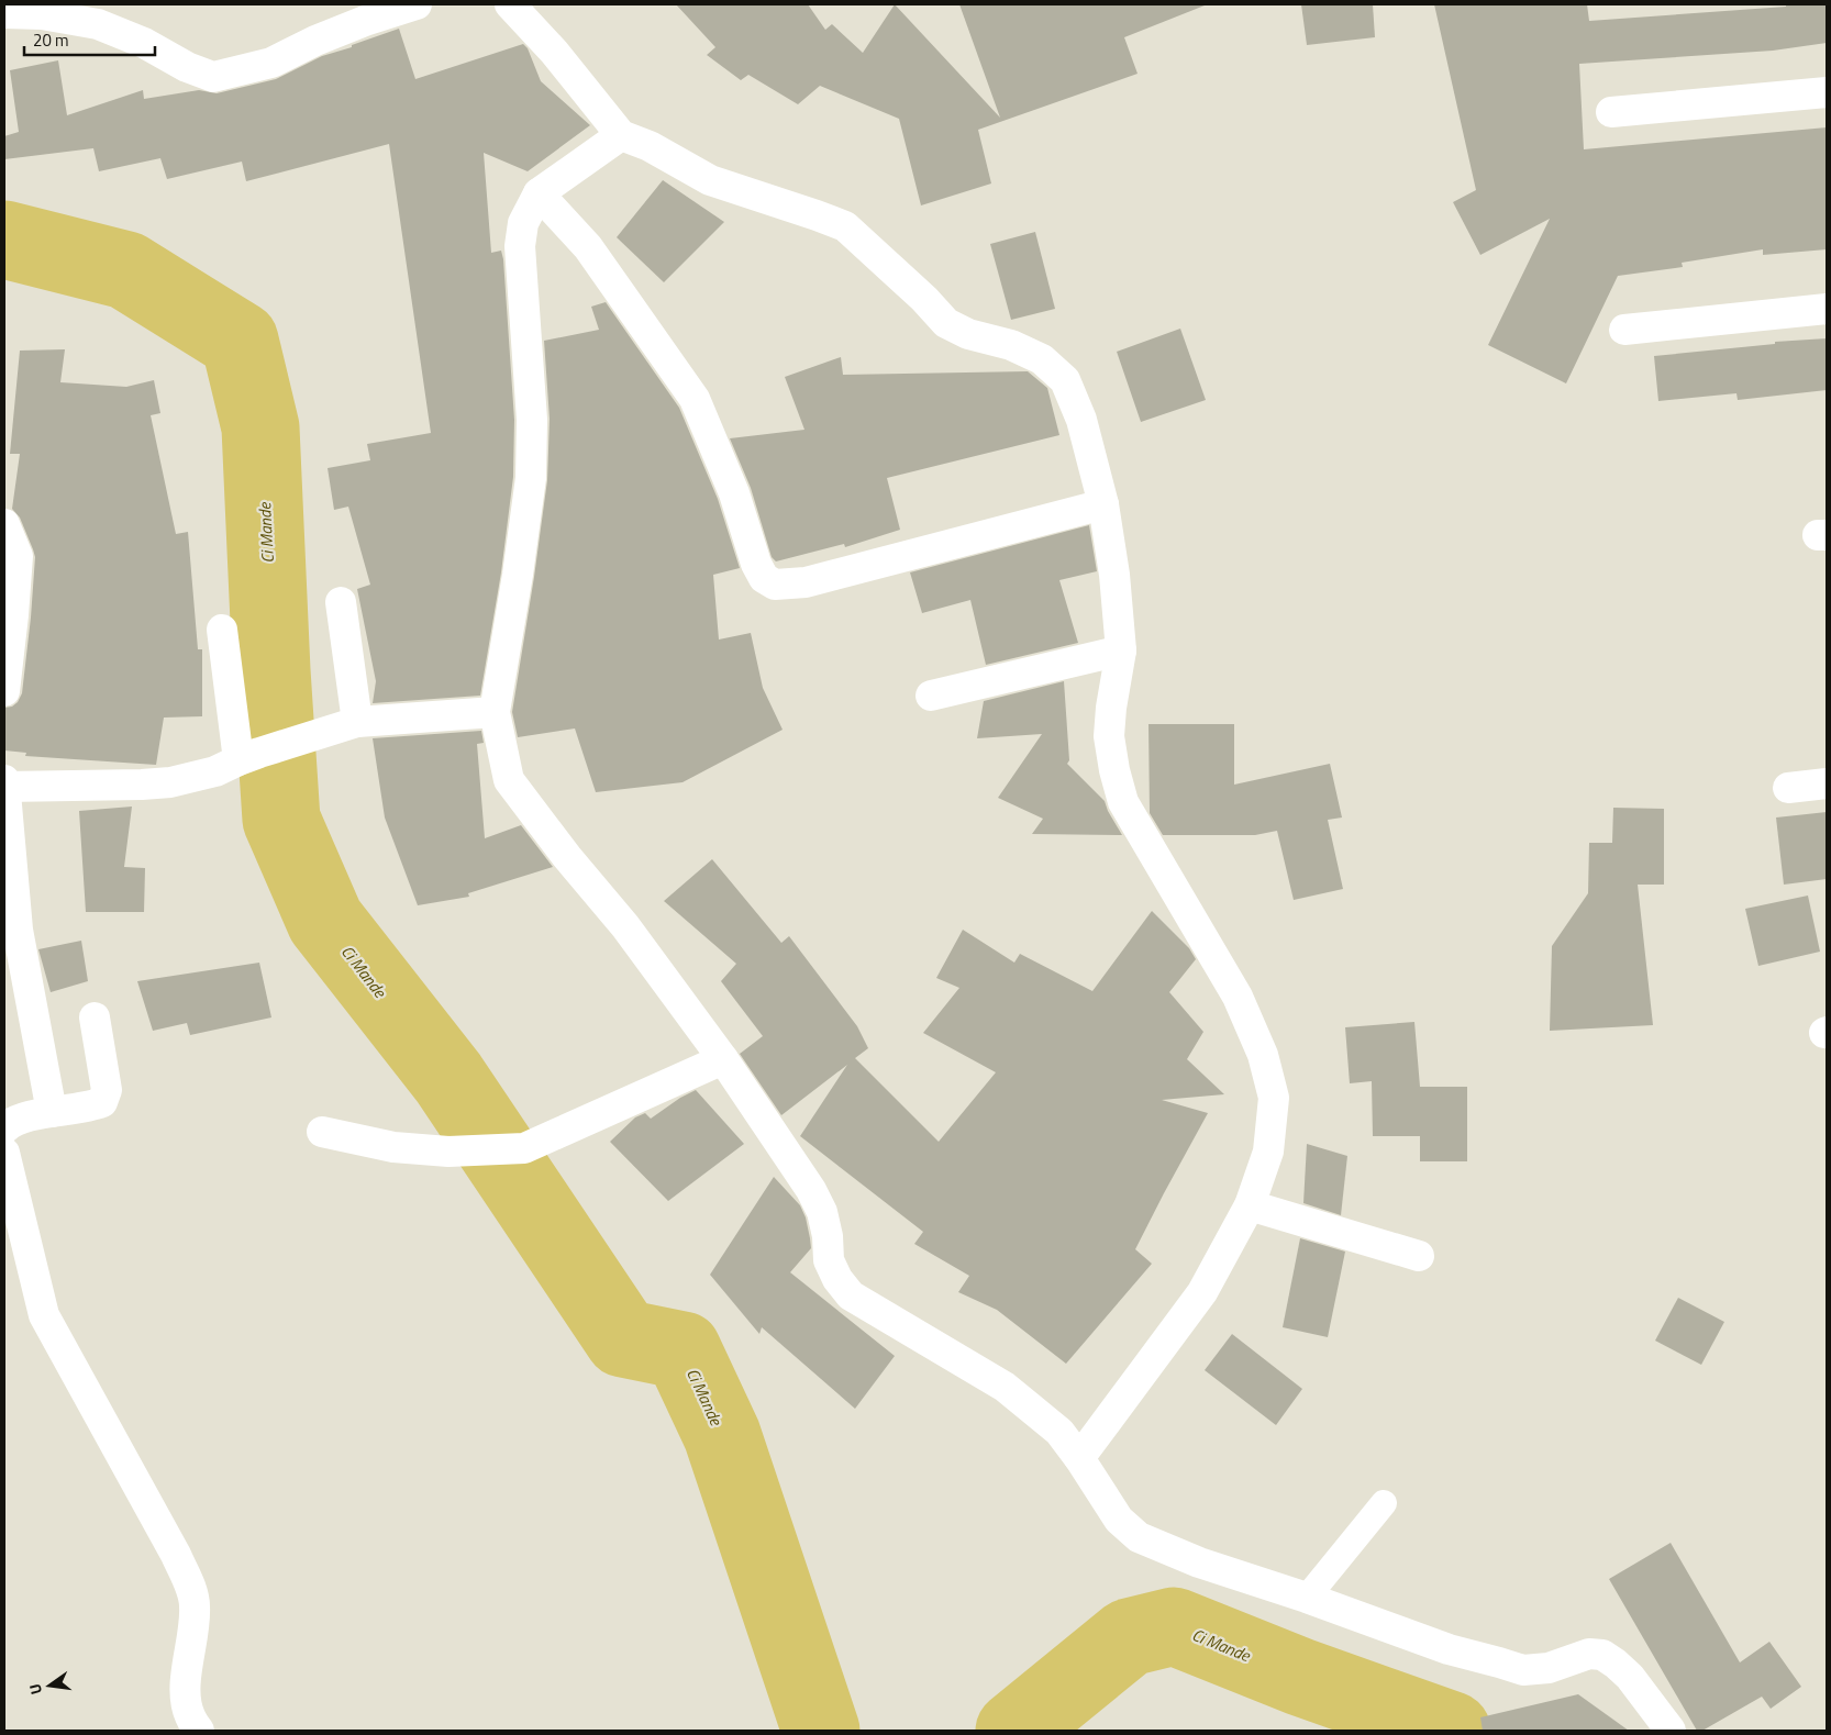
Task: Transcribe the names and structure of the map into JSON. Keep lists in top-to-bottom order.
{
  "water": ["Ci Mande"],
  "scale_bar": "20 m",
  "north": "left"
}
